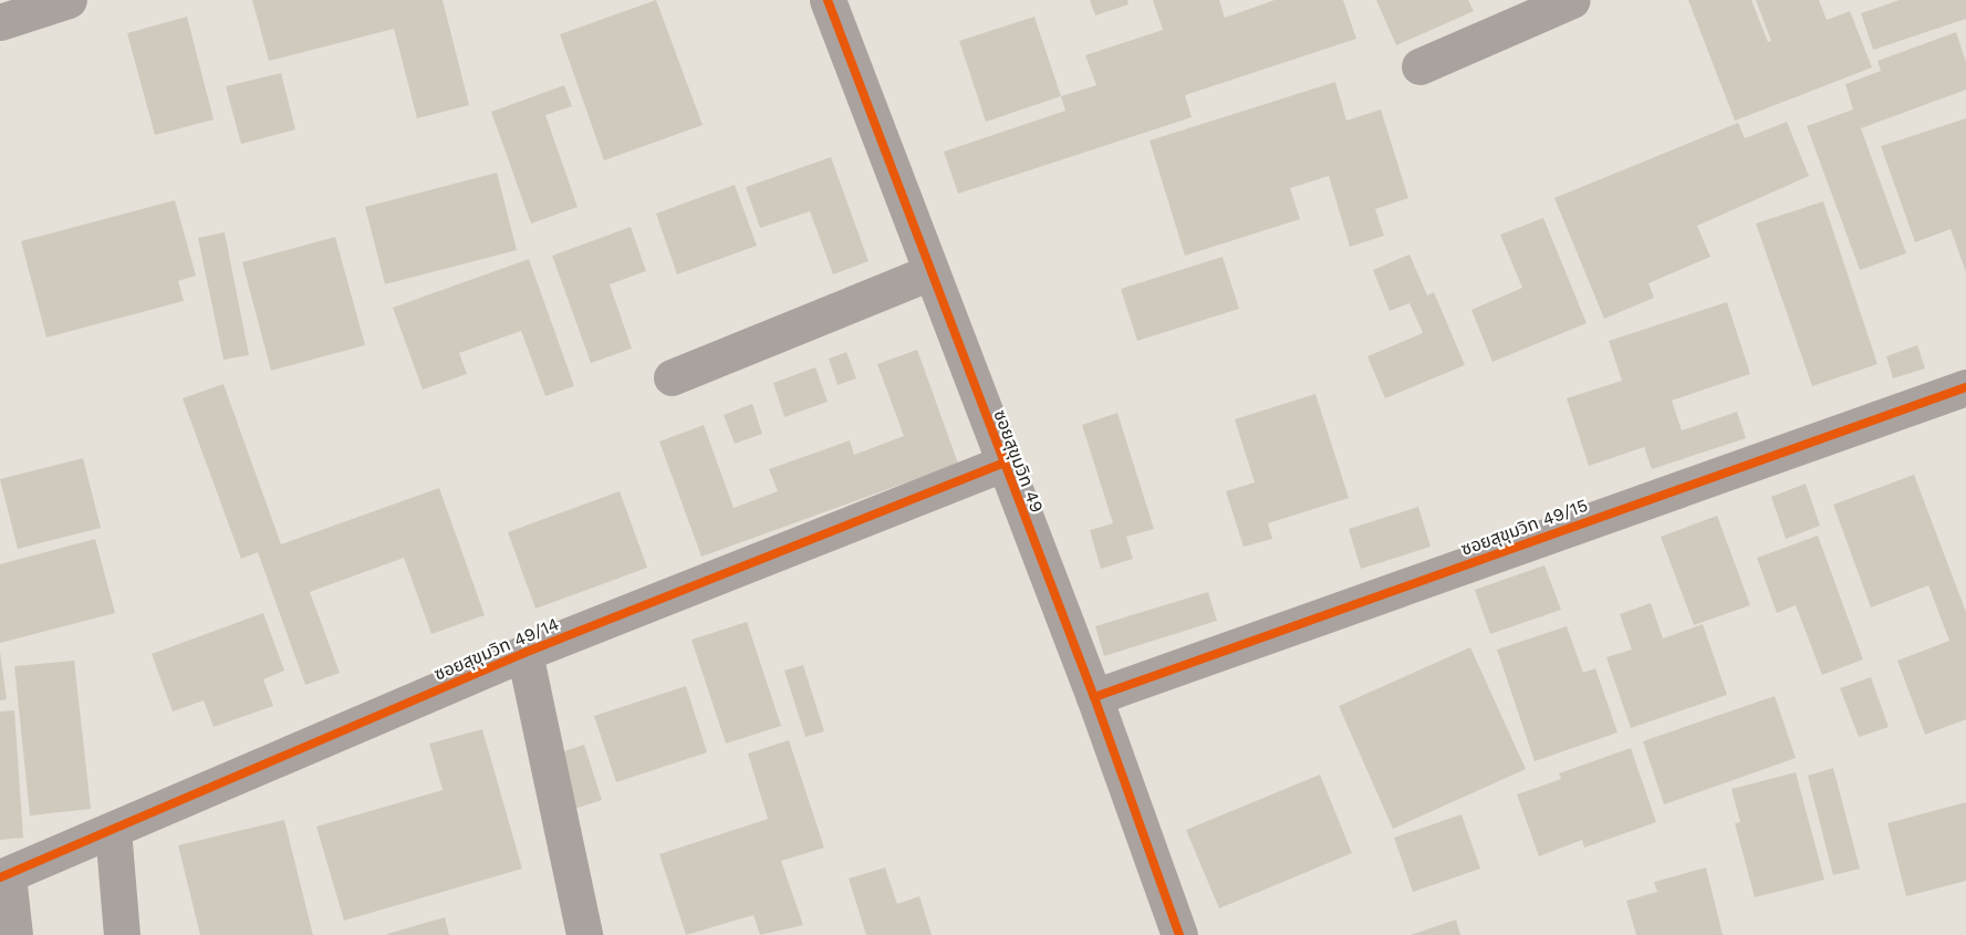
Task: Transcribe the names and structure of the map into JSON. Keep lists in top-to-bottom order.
{
  "streets": {
    "street": ["ซอยสุขุมวิท 49", "ซอยสุขุมวิท 49/15", "ซอยสุขุมวิท 49/14"]
  },
  "crossings": [
    ["ซอยสุขุมวิท 49", "ซอยสุขุมวิท 49/15"],
    ["ซอยสุขุมวิท 49", "ซอยสุขุมวิท 49/14"]
  ]
}
